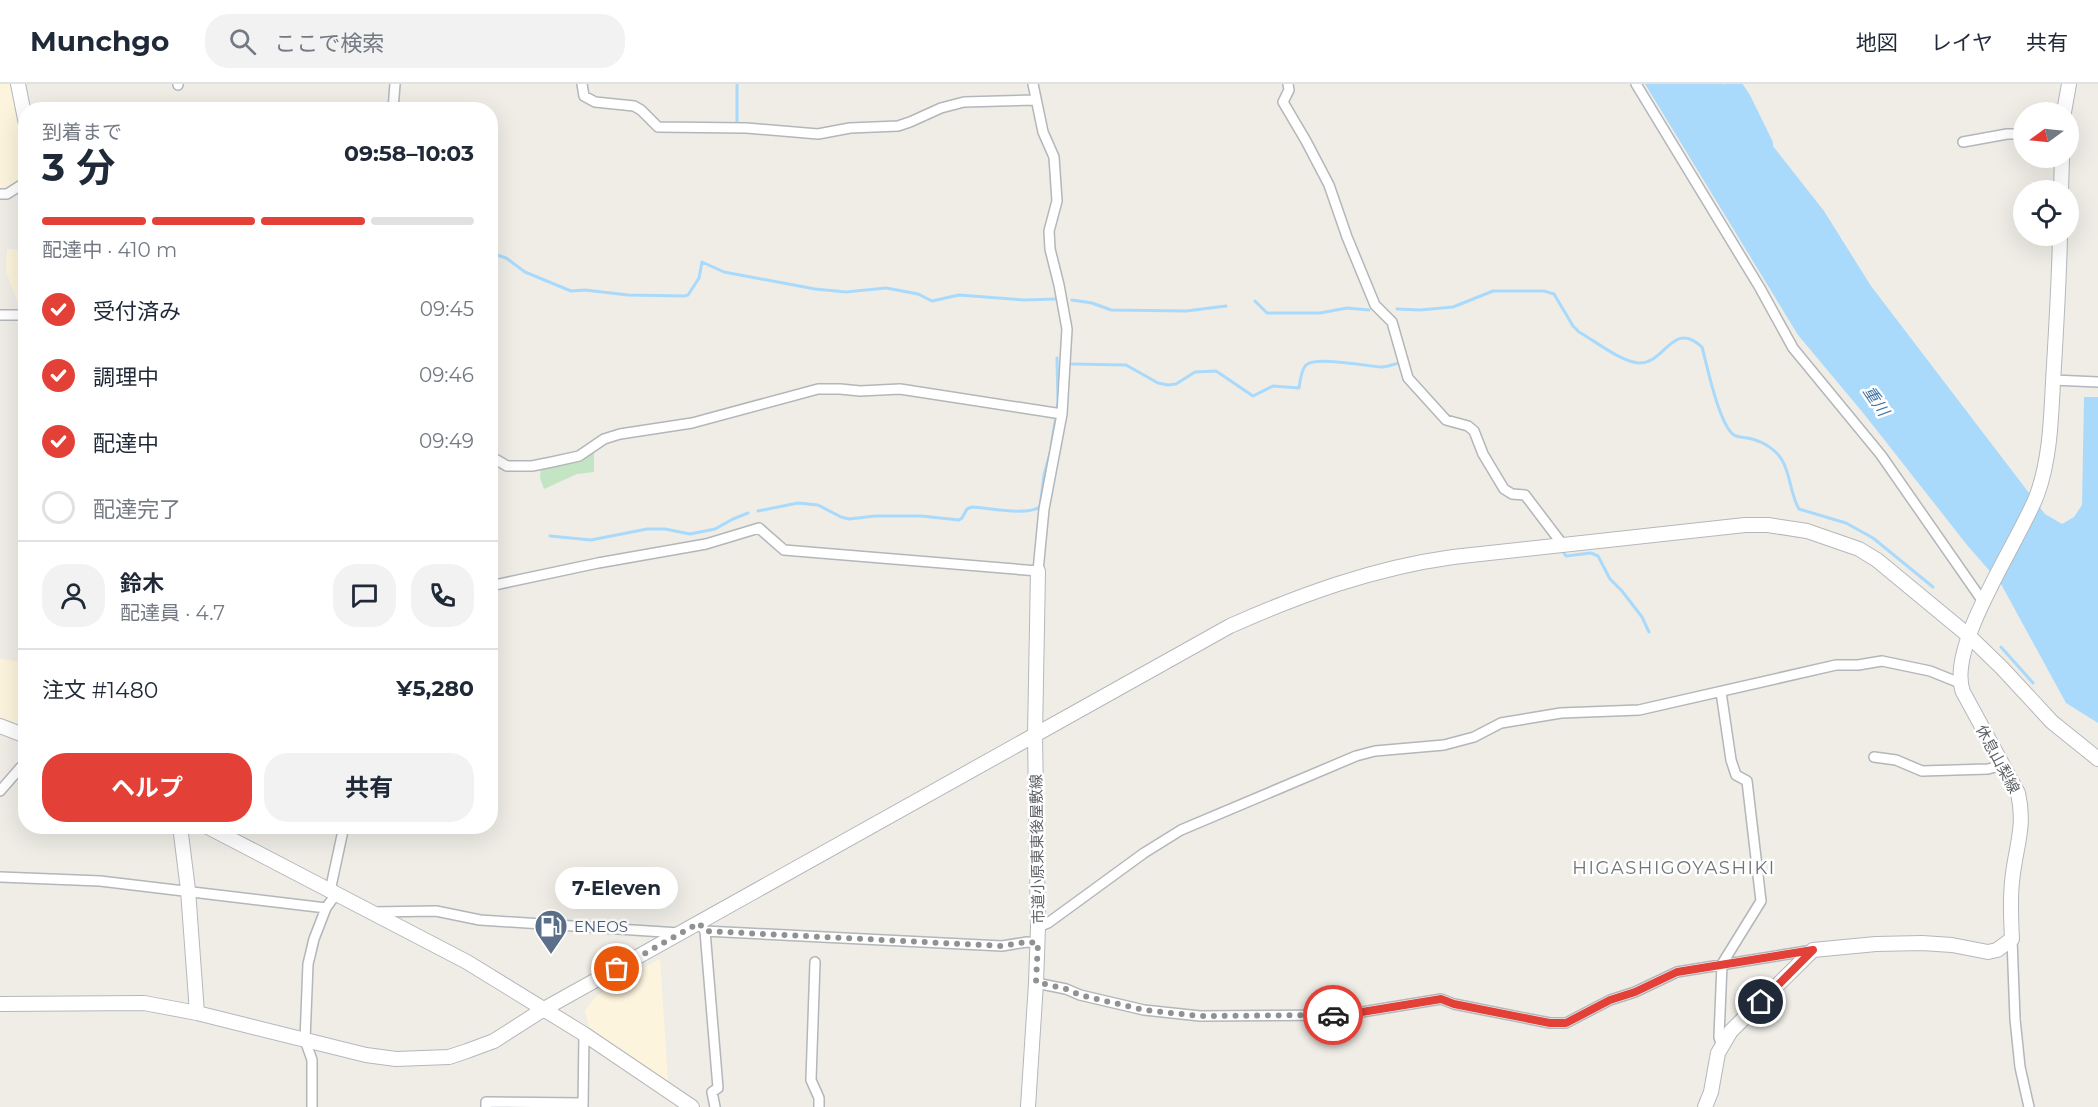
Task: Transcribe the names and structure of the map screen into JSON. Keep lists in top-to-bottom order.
{
  "streets": {
    "street": ["休息山梨線", "市道小原東東後屋敷線"]
  },
  "districts": ["HIGASHIGOYASHIKI"],
  "water": ["重川"],
  "places": {
    "fuel station": ["ENEOS"],
    "other": ["7-Eleven"]
  },
  "north": "left",
  "page": {
    "header": "Munchgo",
    "search": "ここで検索",
    "nav": ["地図", "レイヤ", "共有"],
    "heading": ["3 分", "到着まで", "09:58–10:03"],
    "panel": [
      "鈴木",
      "配達員 · 4.7",
      "注文 #1480",
      "¥5,280"
    ],
    "bar": "配達中 · 410 m",
    "list": [
      ["受付済み", "09:45"],
      ["調理中", "09:46"],
      ["配達中", "09:49"],
      "配達完了"
    ],
    "buttons": ["ヘルプ", "共有"],
    "bubble": "7-Eleven"
  }
}
